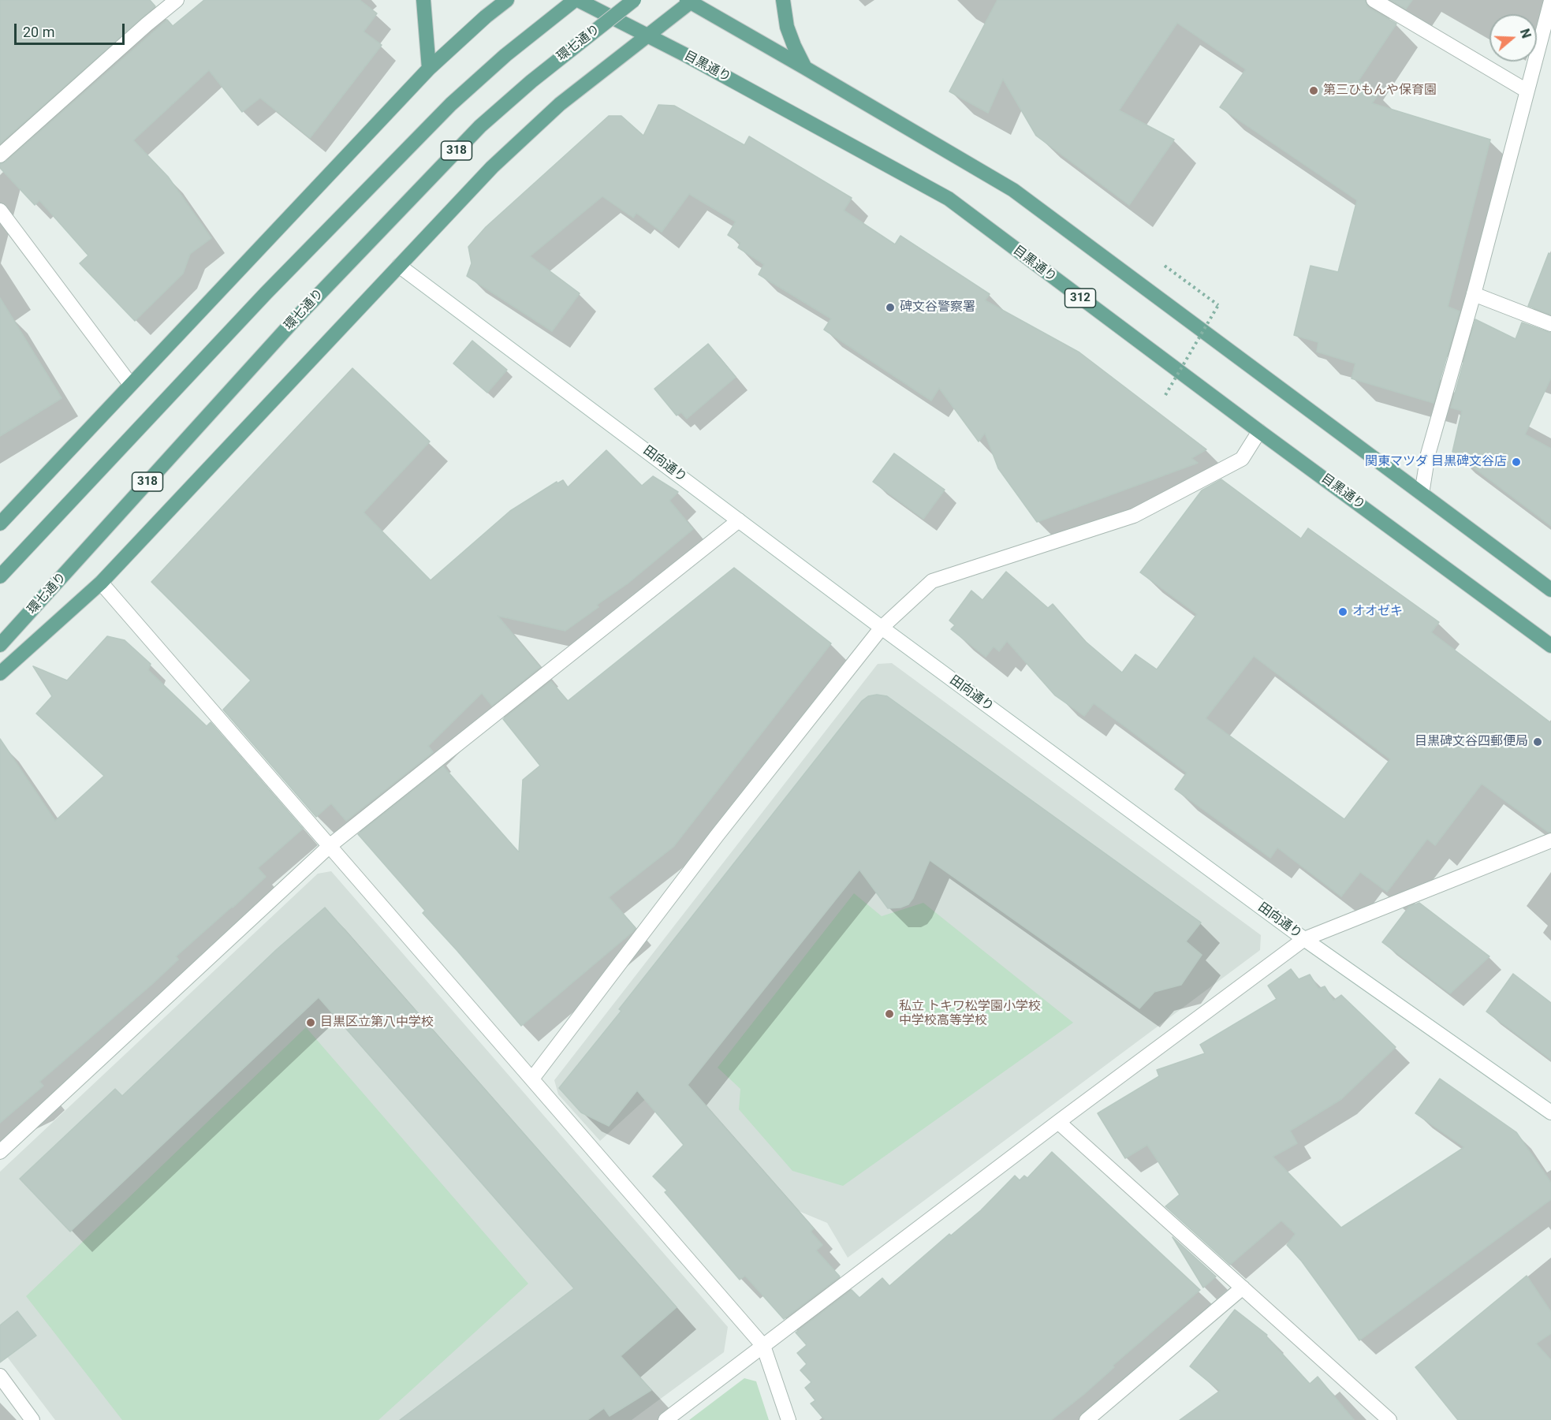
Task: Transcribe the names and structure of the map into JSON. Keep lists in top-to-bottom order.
{
  "streets": {
    "main road": [
      "環七通り",
      "目黒通り",
      "318",
      "312"
    ],
    "street": ["田向通り"]
  },
  "crossings": [
    ["目黒通り", "318"]
  ],
  "places": [
    "第三ひもんや保育園",
    "碑文谷警察署",
    "関東マツダ 目黒碑文谷店",
    "オオゼキ",
    "目黒碑文谷四郵便局",
    "私立 トキワ松学園小学校 中学校高等学校",
    "目黒区立第八中学校"
  ],
  "scale_bar": "20 m",
  "north": "right"
}
